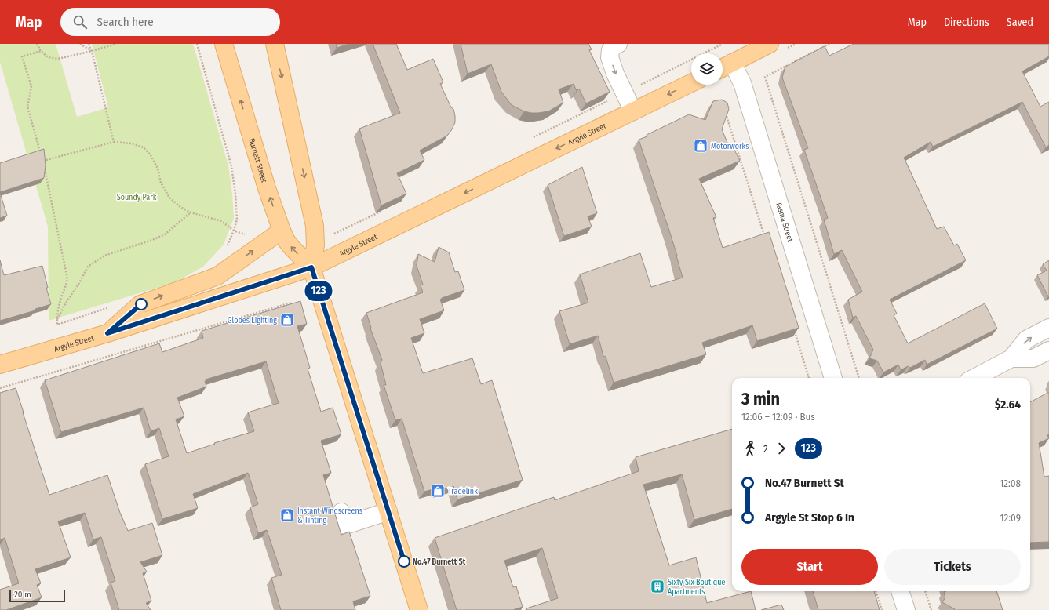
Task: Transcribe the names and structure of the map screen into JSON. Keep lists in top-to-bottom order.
{
  "streets": {
    "main road": ["Argyle Street", "Burnett Street"],
    "street": ["Tasma Street"]
  },
  "crossings": [
    ["Argyle Street", "Burnett Street"]
  ],
  "one_way": ["Argyle Street"],
  "parks": ["Soundy Park"],
  "places": {
    "shop": [
      "Motorworks",
      "Globes Lighting",
      "Tradelink",
      "Instant Windscreens & Tinting"
    ],
    "other": ["No.47 Burnett St"],
    "building": ["Sixty Six Boutique Apartments"]
  },
  "lines": ["bus line 123"],
  "scale_bar": "20 m",
  "page": {
    "header": "Map",
    "search": "Search here",
    "nav": ["Map", "Directions", "Saved"],
    "on_map": "123",
    "heading": ["3 min", "12:06 – 12:09 · Bus", "$2.64"],
    "legs": ["2", "123"],
    "list": [
      {
        "name": "No.47 Burnett St",
        "value": "12:08"
      },
      {
        "name": "Argyle St Stop 6 In",
        "value": "12:09"
      }
    ],
    "buttons": ["Start", "Tickets"],
    "scale": "20 m"
  }
}
